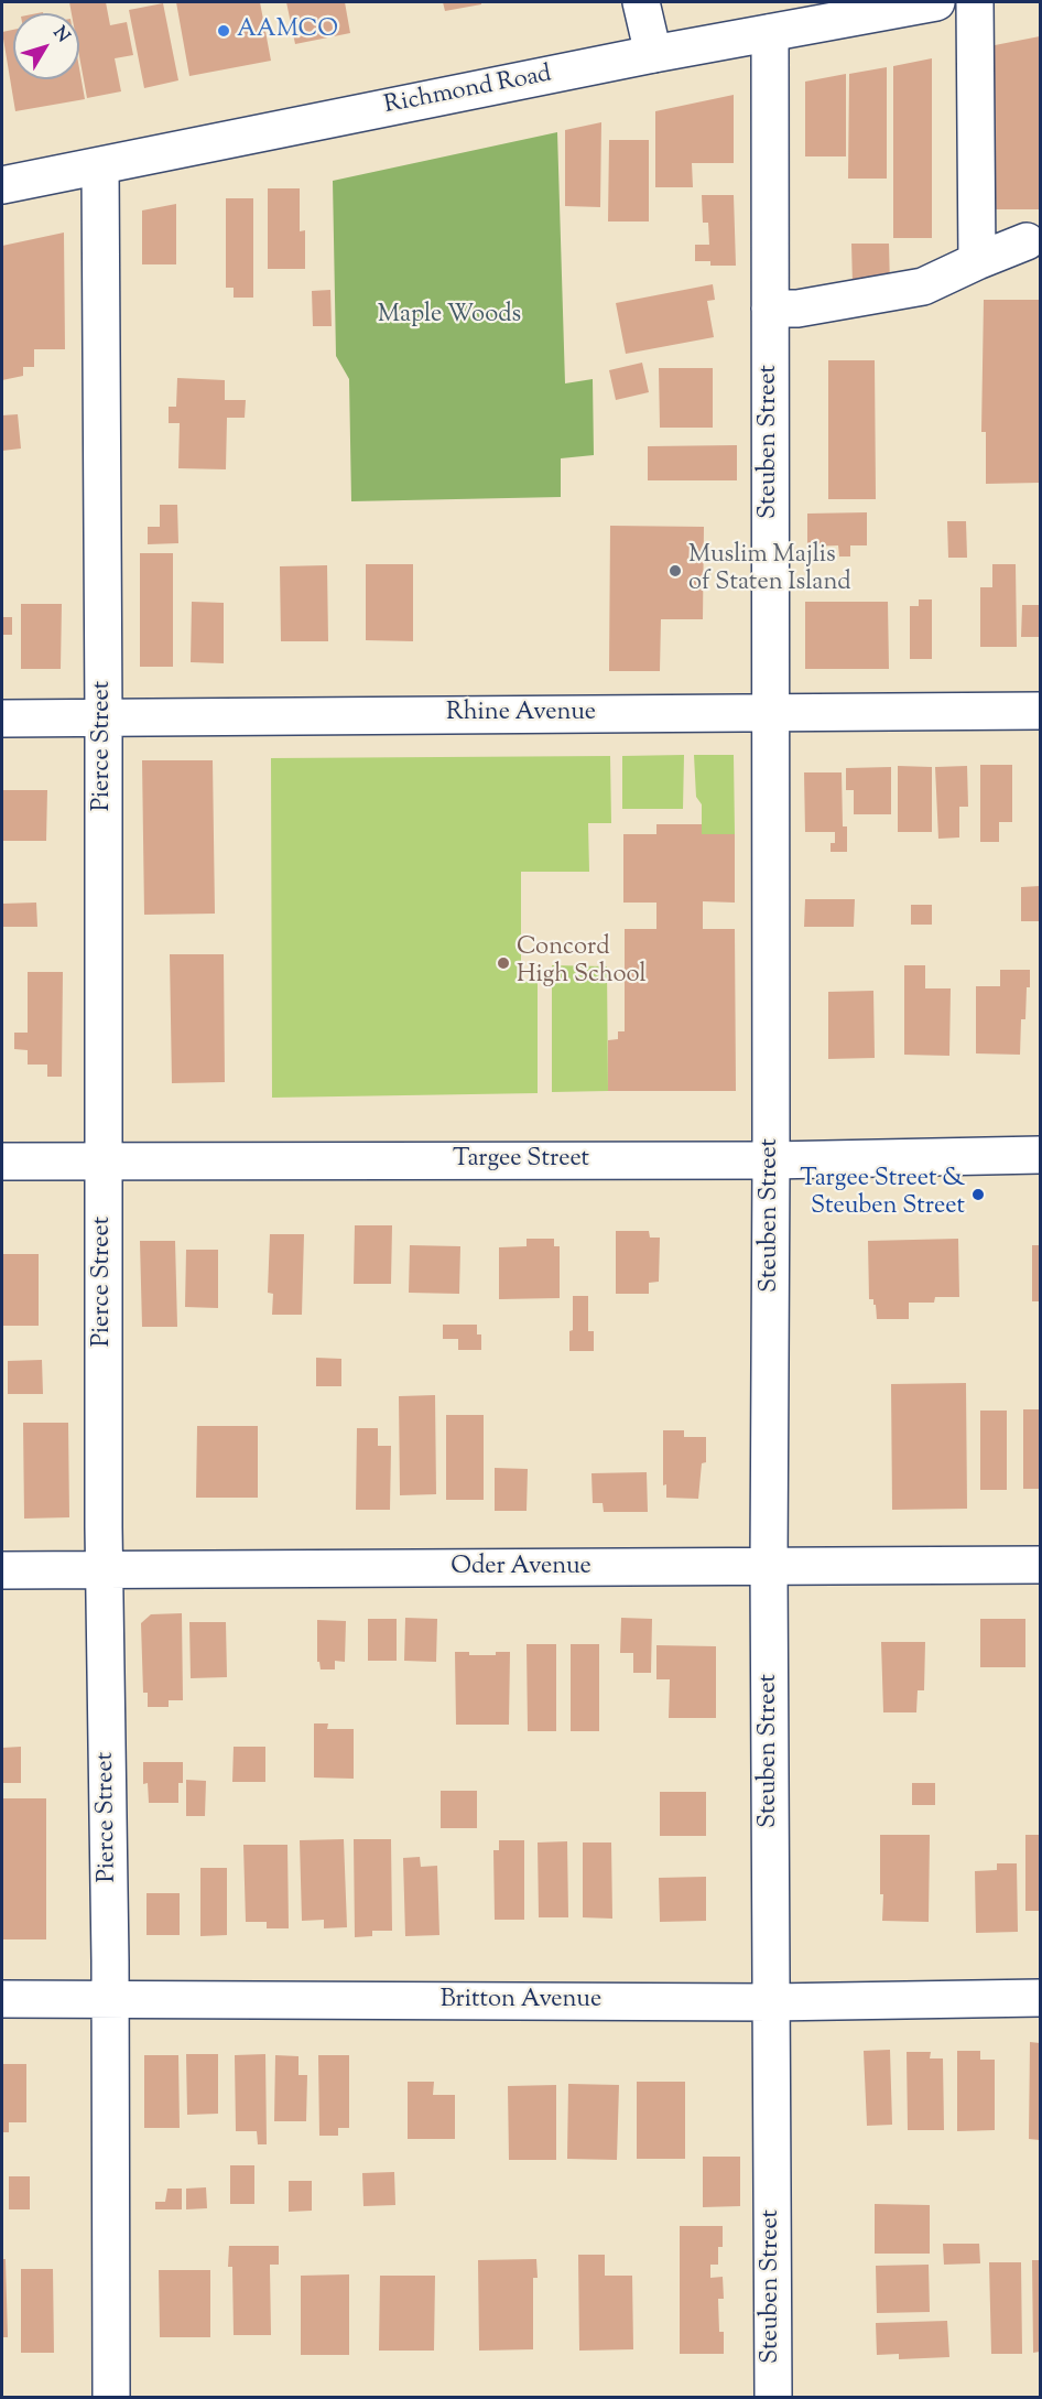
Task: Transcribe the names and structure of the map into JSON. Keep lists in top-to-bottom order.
{
  "streets": {
    "street": [
      "Richmond Road",
      "Steuben Street",
      "Rhine Avenue",
      "Pierce Street",
      "Targee Street",
      "Oder Avenue",
      "Britton Avenue"
    ]
  },
  "crossings": [
    ["Richmond Road", "Steuben Street"],
    ["Richmond Road", "Pierce Street"],
    ["Steuben Street", "Rhine Avenue"],
    ["Steuben Street", "Targee Street"],
    ["Steuben Street", "Oder Avenue"],
    ["Steuben Street", "Britton Avenue"],
    ["Rhine Avenue", "Pierce Street"],
    ["Pierce Street", "Targee Street"],
    ["Pierce Street", "Oder Avenue"],
    ["Pierce Street", "Britton Avenue"]
  ],
  "parks": ["Maple Woods"],
  "places": [
    "AAMCO",
    "Muslim Majlis of Staten Island",
    "Concord High School",
    "Targee Street & Steuben Street"
  ],
  "north": "top right"
}
